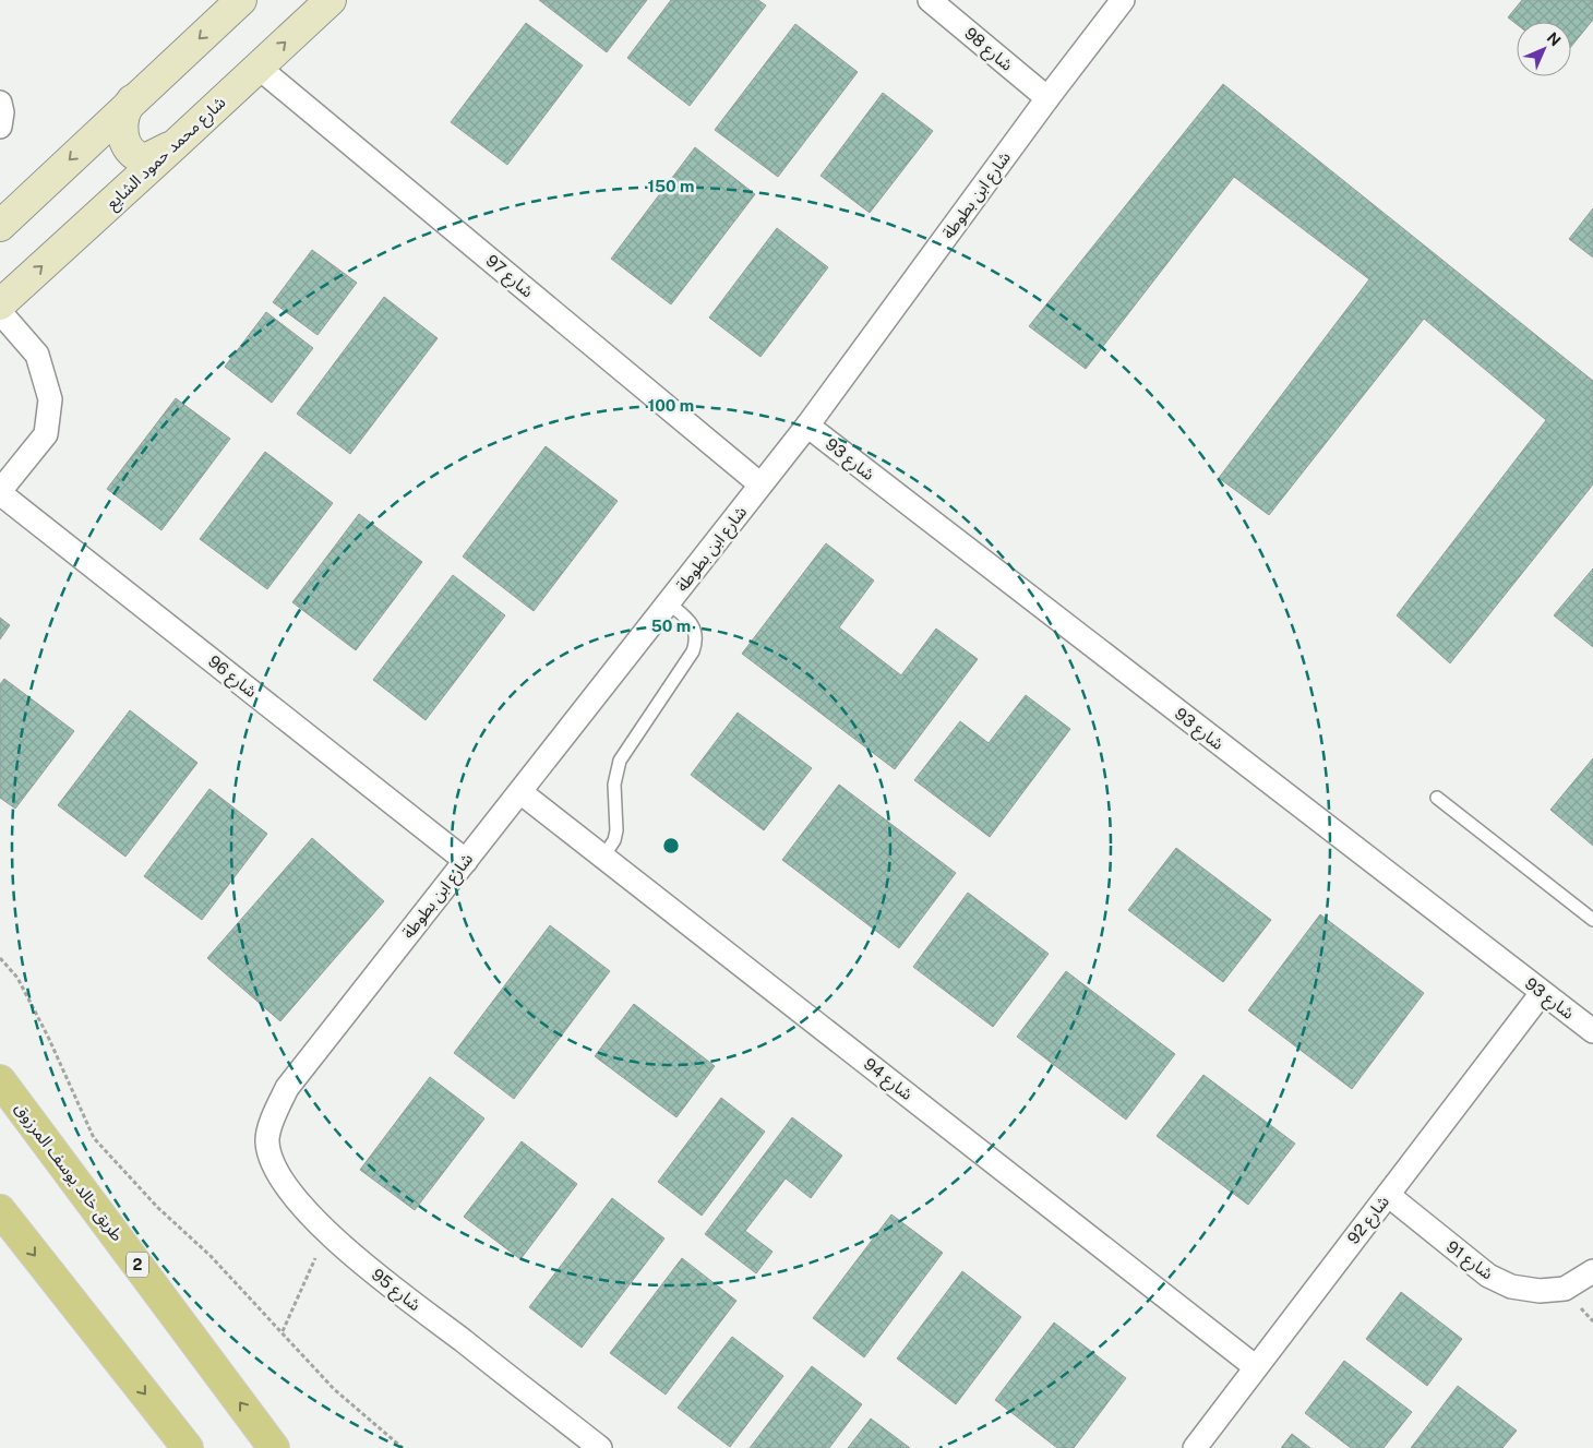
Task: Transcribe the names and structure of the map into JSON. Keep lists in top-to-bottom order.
{
  "streets": {
    "main road": ["شارع محمد حمود الشايع", "طريق خالد يوسف المرزوق", "2"],
    "street": [
      "شارع 98",
      "شارع ابن بطوطة",
      "شارع 97",
      "شارع 93",
      "شارع 96",
      "شارع 94",
      "شارع 92",
      "شارع 91",
      "شارع 95"
    ]
  },
  "crossings": [
    ["شارع 98", "شارع ابن بطوطة"],
    ["شارع محمد حمود الشايع", "شارع 97"],
    ["شارع ابن بطوطة", "شارع 97"],
    ["شارع ابن بطوطة", "شارع 93"],
    ["شارع ابن بطوطة", "شارع 96"],
    ["شارع ابن بطوطة", "شارع 94"],
    ["شارع ابن بطوطة", "شارع 95"],
    ["شارع 93", "شارع 92"],
    ["شارع 94", "شارع 92"],
    ["شارع 92", "شارع 91"]
  ],
  "north": "top right",
  "rings": ["150 m", "100 m", "50 m"]
}
